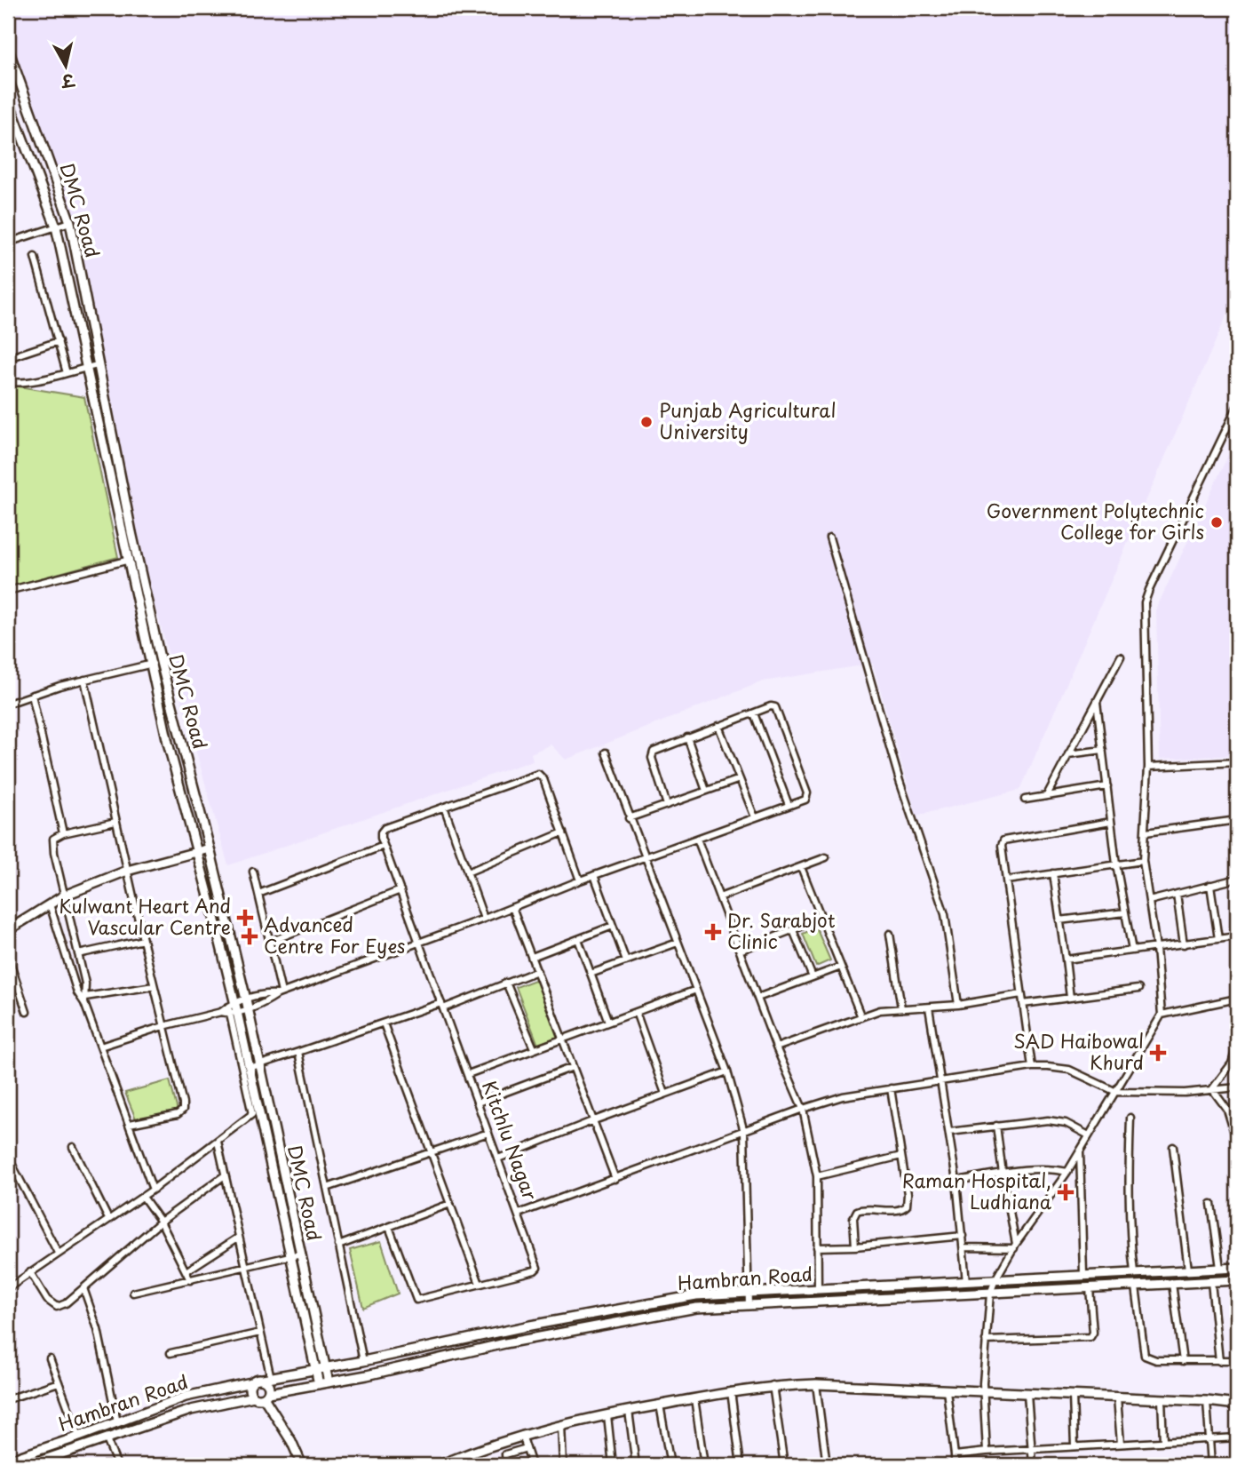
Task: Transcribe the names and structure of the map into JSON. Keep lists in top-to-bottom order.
{
  "streets": {
    "street": ["DMC Road", "Kitchlu Nagar", "Hambran Road"]
  },
  "crossings": [
    ["DMC Road", "Hambran Road"]
  ],
  "places": {
    "other": ["Punjab Agricultural University", "Government Polytechnic College for Girls"],
    "health": [
      "Kulwant Heart And Vascular Centre",
      "Dr. Sarabjot Clinic",
      "Advanced Centre For Eyes",
      "SAD Haibowal Khurd",
      "Raman Hospital, Ludhiana"
    ]
  },
  "north": "bottom"
}
